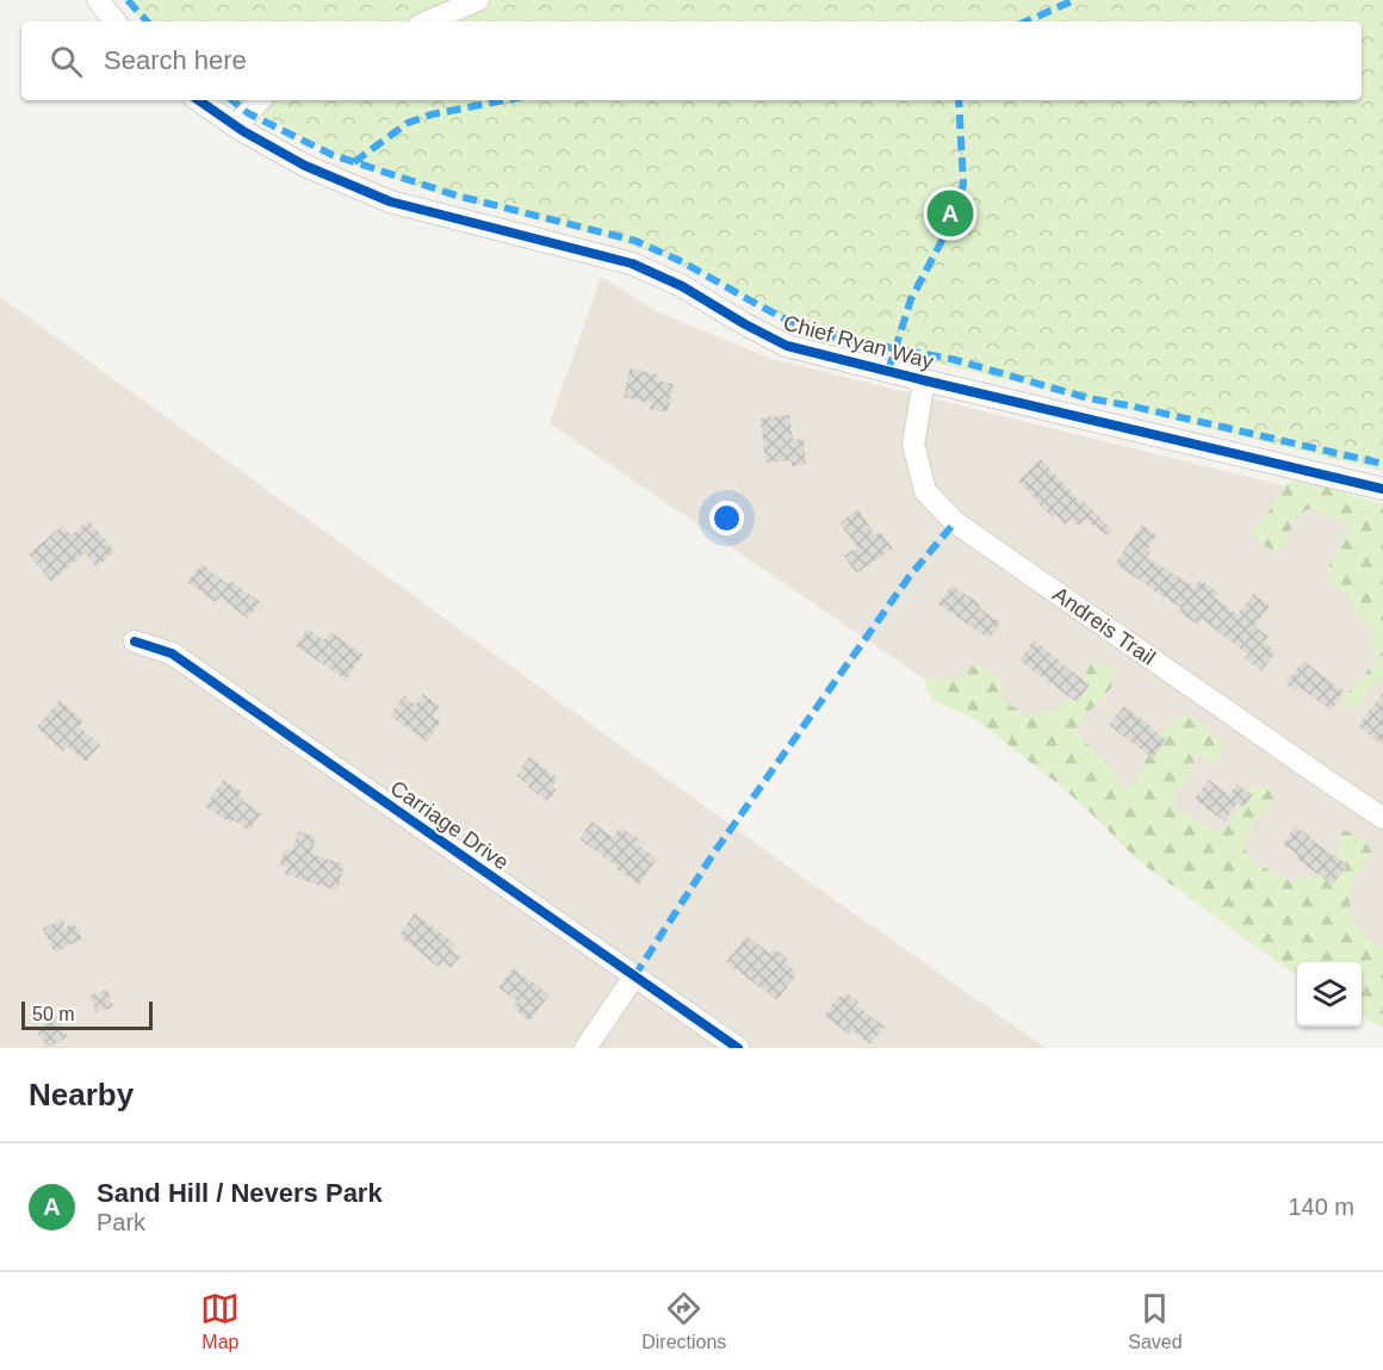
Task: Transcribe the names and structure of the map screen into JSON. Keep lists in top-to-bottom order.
{
  "streets": {
    "street": ["Chief Ryan Way", "Andreis Trail", "Carriage Drive"]
  },
  "crossings": [
    ["Chief Ryan Way", "Andreis Trail"]
  ],
  "scale_bar": "50 m",
  "page": {
    "search": "Search here",
    "pins": "A",
    "scale": "50 m",
    "heading": "Nearby",
    "list": [
      {
        "mark": "A",
        "name": "Sand Hill / Nevers Park",
        "note": "Park",
        "value": "140 m"
      }
    ],
    "nav": ["Map", "Directions", "Saved"]
  }
}
